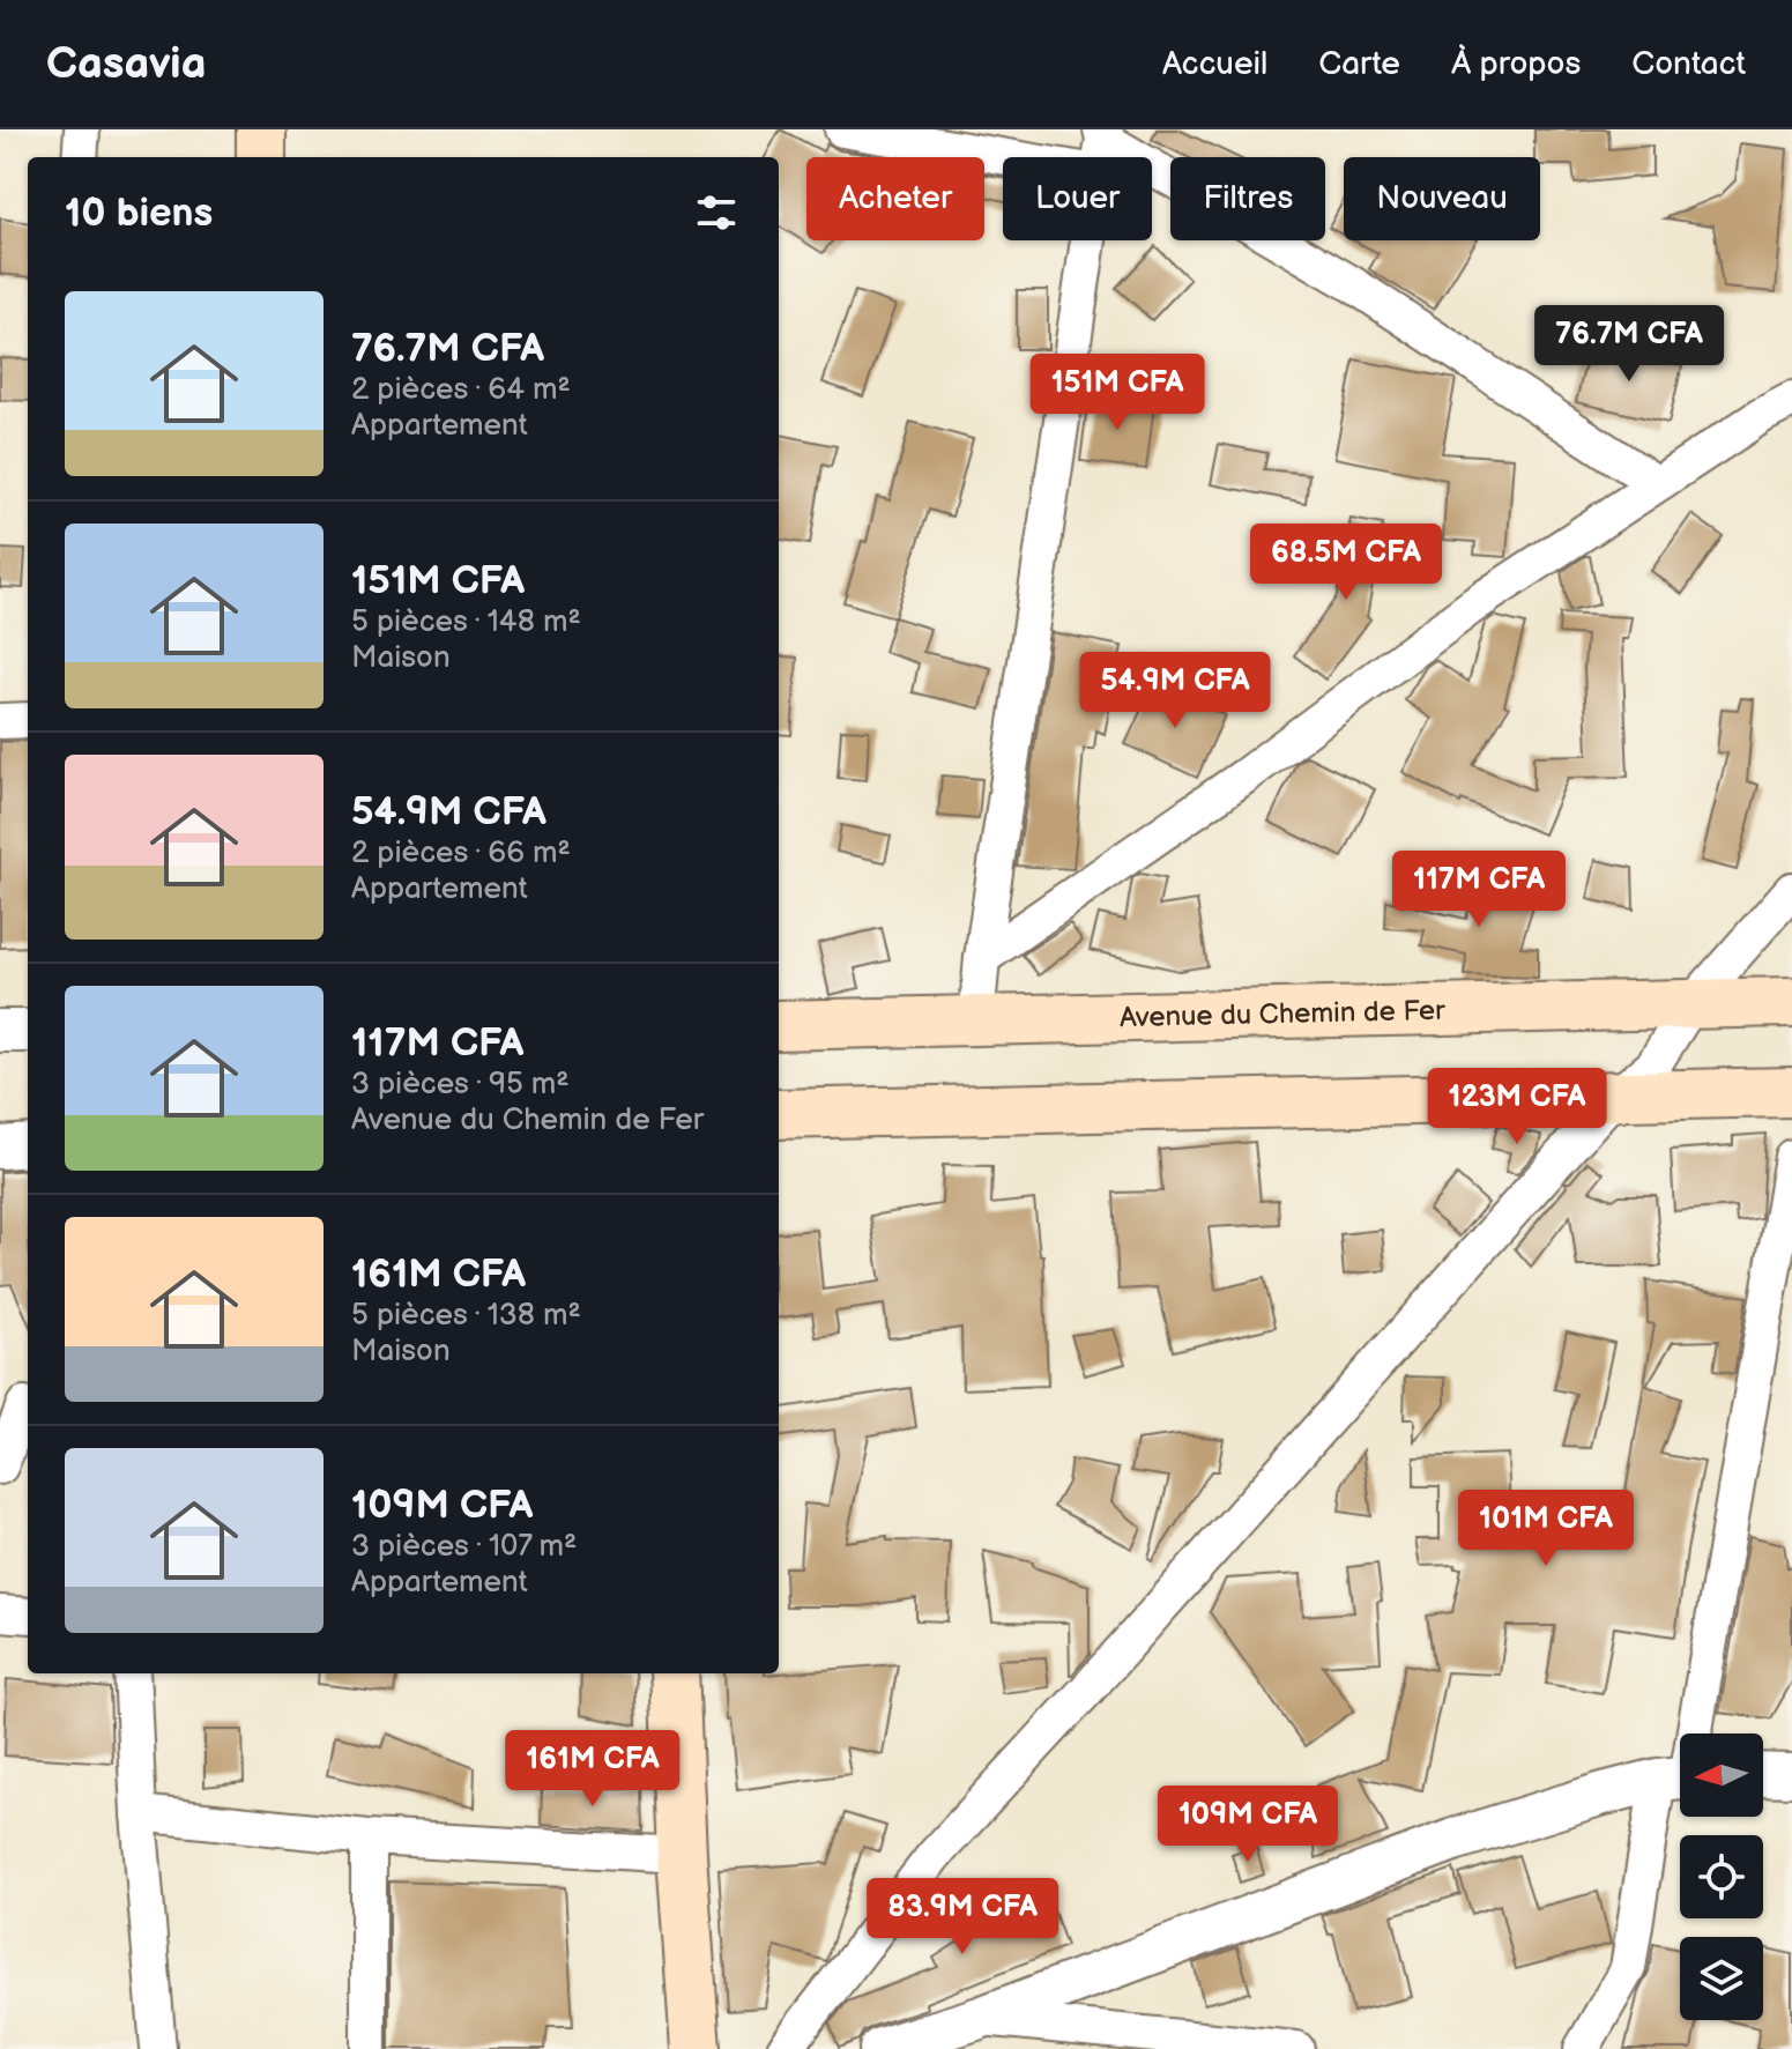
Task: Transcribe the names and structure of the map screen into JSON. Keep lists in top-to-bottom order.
{
  "streets": {
    "main road": ["Avenue du Chemin de Fer"]
  },
  "north": "left",
  "page": {
    "header": "Casavia",
    "nav": [
      "Accueil",
      "Carte",
      "À propos",
      "Contact"
    ],
    "chip": [
      "Acheter",
      "Louer",
      "Filtres",
      "Nouveau"
    ],
    "heading": "10 biens",
    "list": [
      {
        "name": "76.7M CFA",
        "note": "2 pièces · 64 m² · Appartement"
      },
      {
        "name": "151M CFA",
        "note": "5 pièces · 148 m² · Maison"
      },
      {
        "name": "54.9M CFA",
        "note": "2 pièces · 66 m² · Appartement"
      },
      {
        "name": "117M CFA",
        "note": "3 pièces · 95 m² · Avenue du Chemin de Fer"
      },
      {
        "name": "161M CFA",
        "note": "5 pièces · 138 m² · Maison"
      },
      {
        "name": "109M CFA",
        "note": "3 pièces · 107 m² · Appartement"
      }
    ],
    "price": [
      "76.7M CFA",
      "151M CFA",
      "68.5M CFA",
      "54.9M CFA",
      "117M CFA",
      "123M CFA",
      "101M CFA",
      "161M CFA",
      "109M CFA",
      "83.9M CFA"
    ]
  }
}
